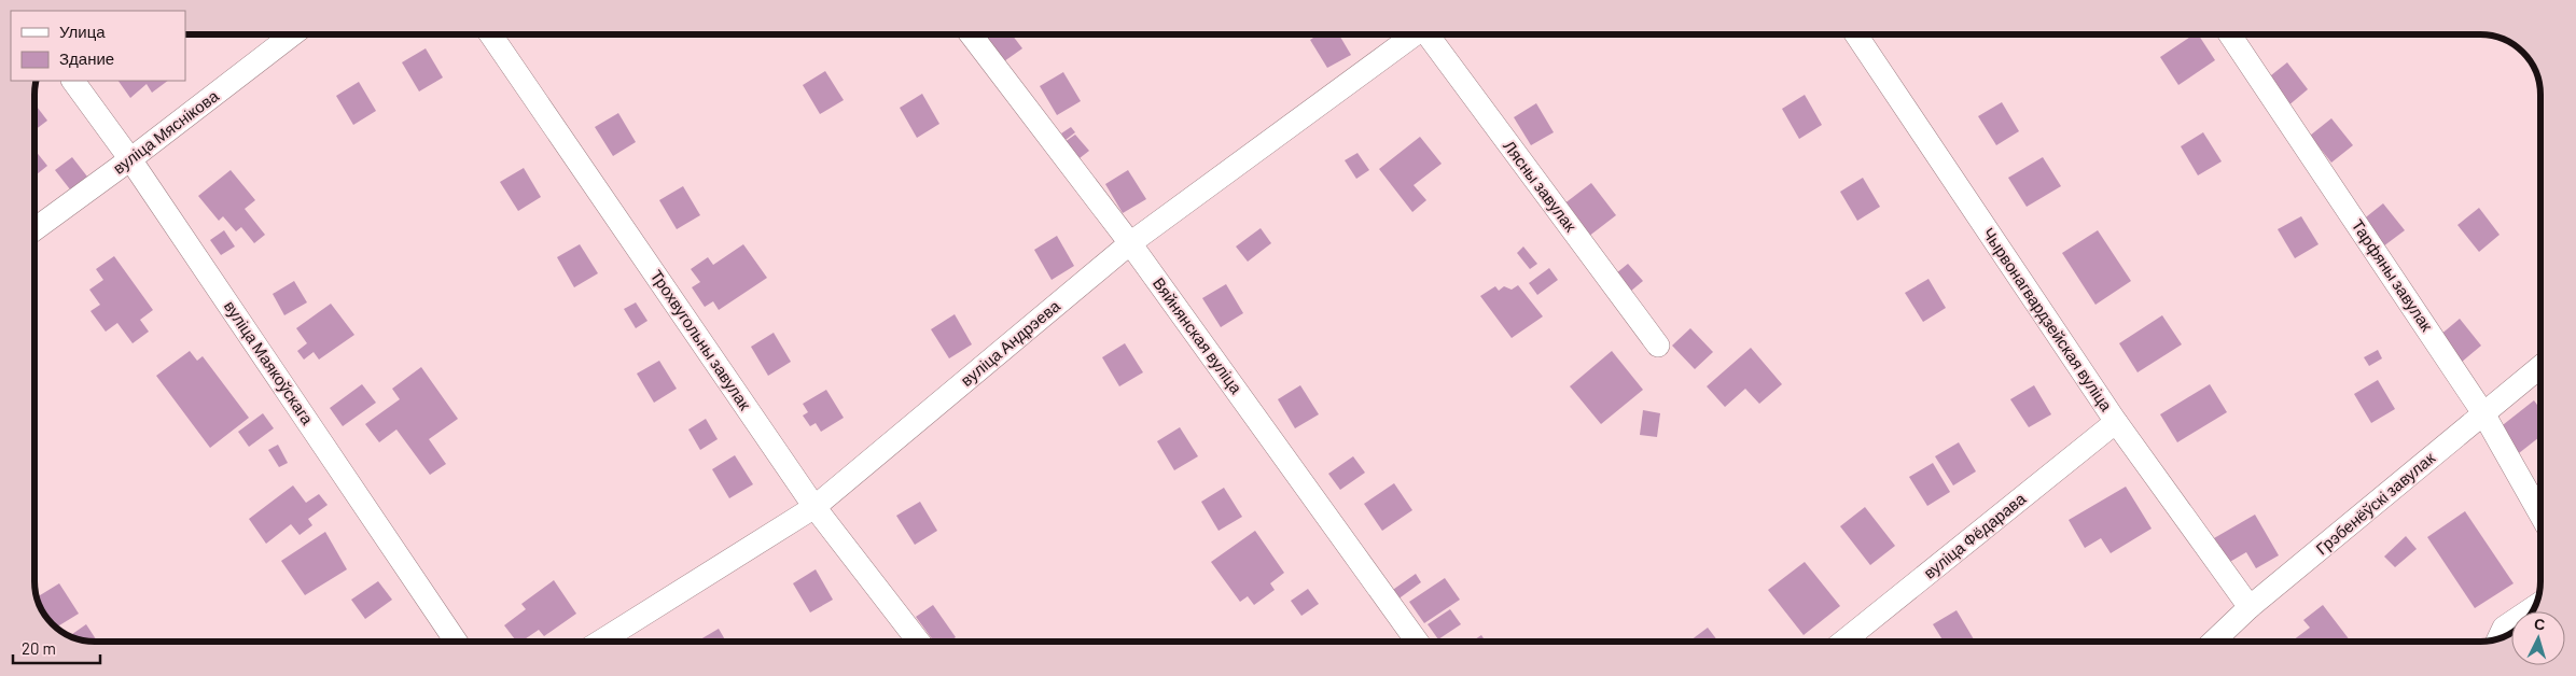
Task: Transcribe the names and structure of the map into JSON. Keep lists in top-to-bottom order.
{
  "streets": {
    "street": [
      "вуліца Мяснікова",
      "Лясны завулак",
      "Тарфяны завулак",
      "Чырвонагвардзейская вуліца",
      "Вяйнянская вуліца",
      "Трохвугольны завулак",
      "вуліца Андрэева",
      "вуліца Маякоўскага",
      "Грэбенёўскі завулак",
      "вуліца Фёдарава"
    ]
  },
  "crossings": [
    ["вуліца Мяснікова", "вуліца Маякоўскага"],
    ["Тарфяны завулак", "Грэбенёўскі завулак"],
    ["Чырвонагвардзейская вуліца", "Грэбенёўскі завулак"],
    ["Чырвонагвардзейская вуліца", "вуліца Фёдарава"],
    ["Вяйнянская вуліца", "вуліца Андрэева"],
    ["Трохвугольны завулак", "вуліца Андрэева"]
  ],
  "legend": ["Улица", "Здание"],
  "scale_bar": "20 m",
  "north": "top"
}
